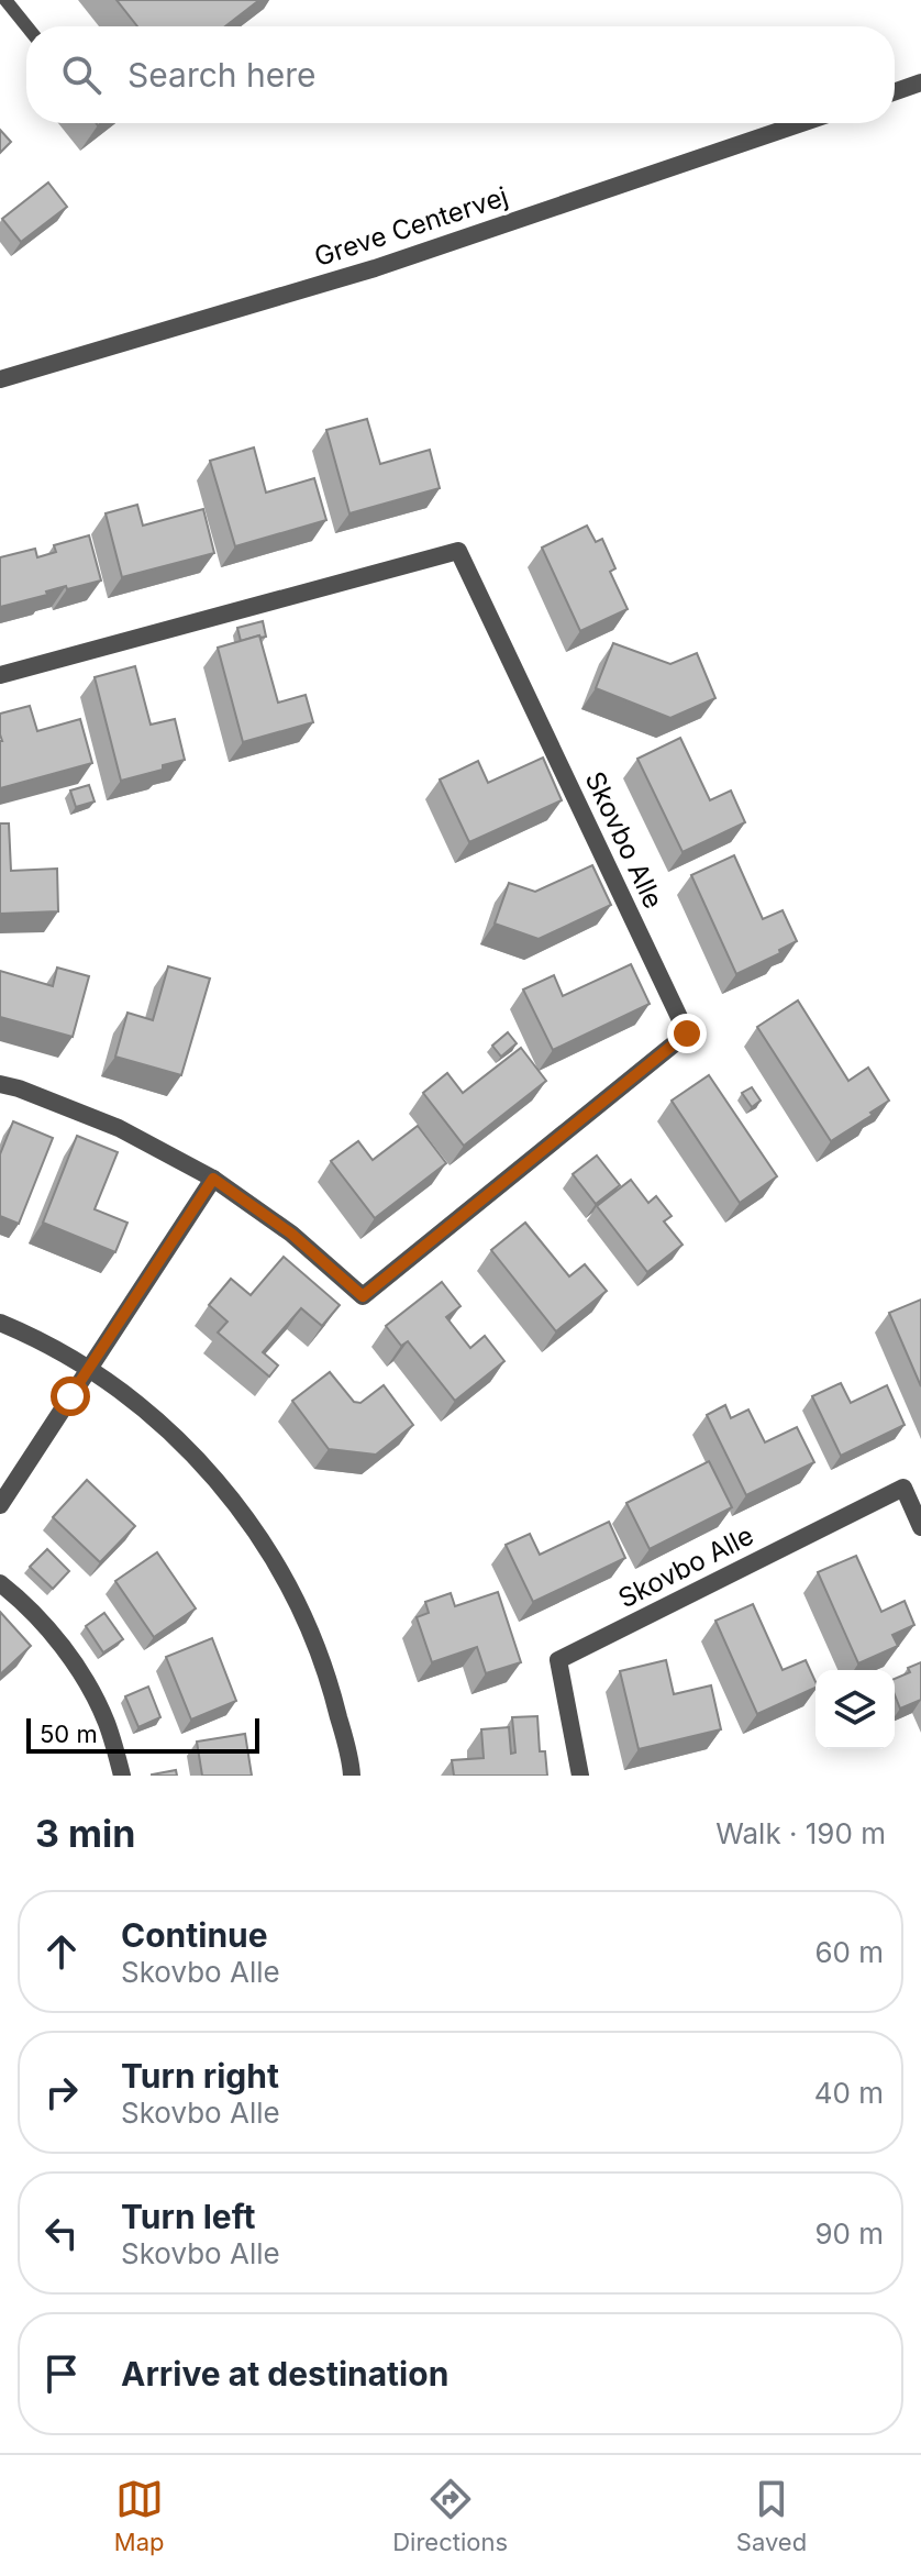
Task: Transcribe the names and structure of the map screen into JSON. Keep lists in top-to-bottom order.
{
  "streets": {
    "street": ["Greve Centervej", "Skovbo Alle"]
  },
  "scale_bar": "50 m",
  "page": {
    "search": "Search here",
    "scale": "50 m",
    "heading": ["3 min", "Walk · 190 m"],
    "list": [
      ["Continue", "Skovbo Alle", "60 m"],
      ["Turn right", "Skovbo Alle", "40 m"],
      ["Turn left", "Skovbo Alle", "90 m"],
      "Arrive at destination"
    ],
    "nav": ["Map", "Directions", "Saved"]
  }
}
